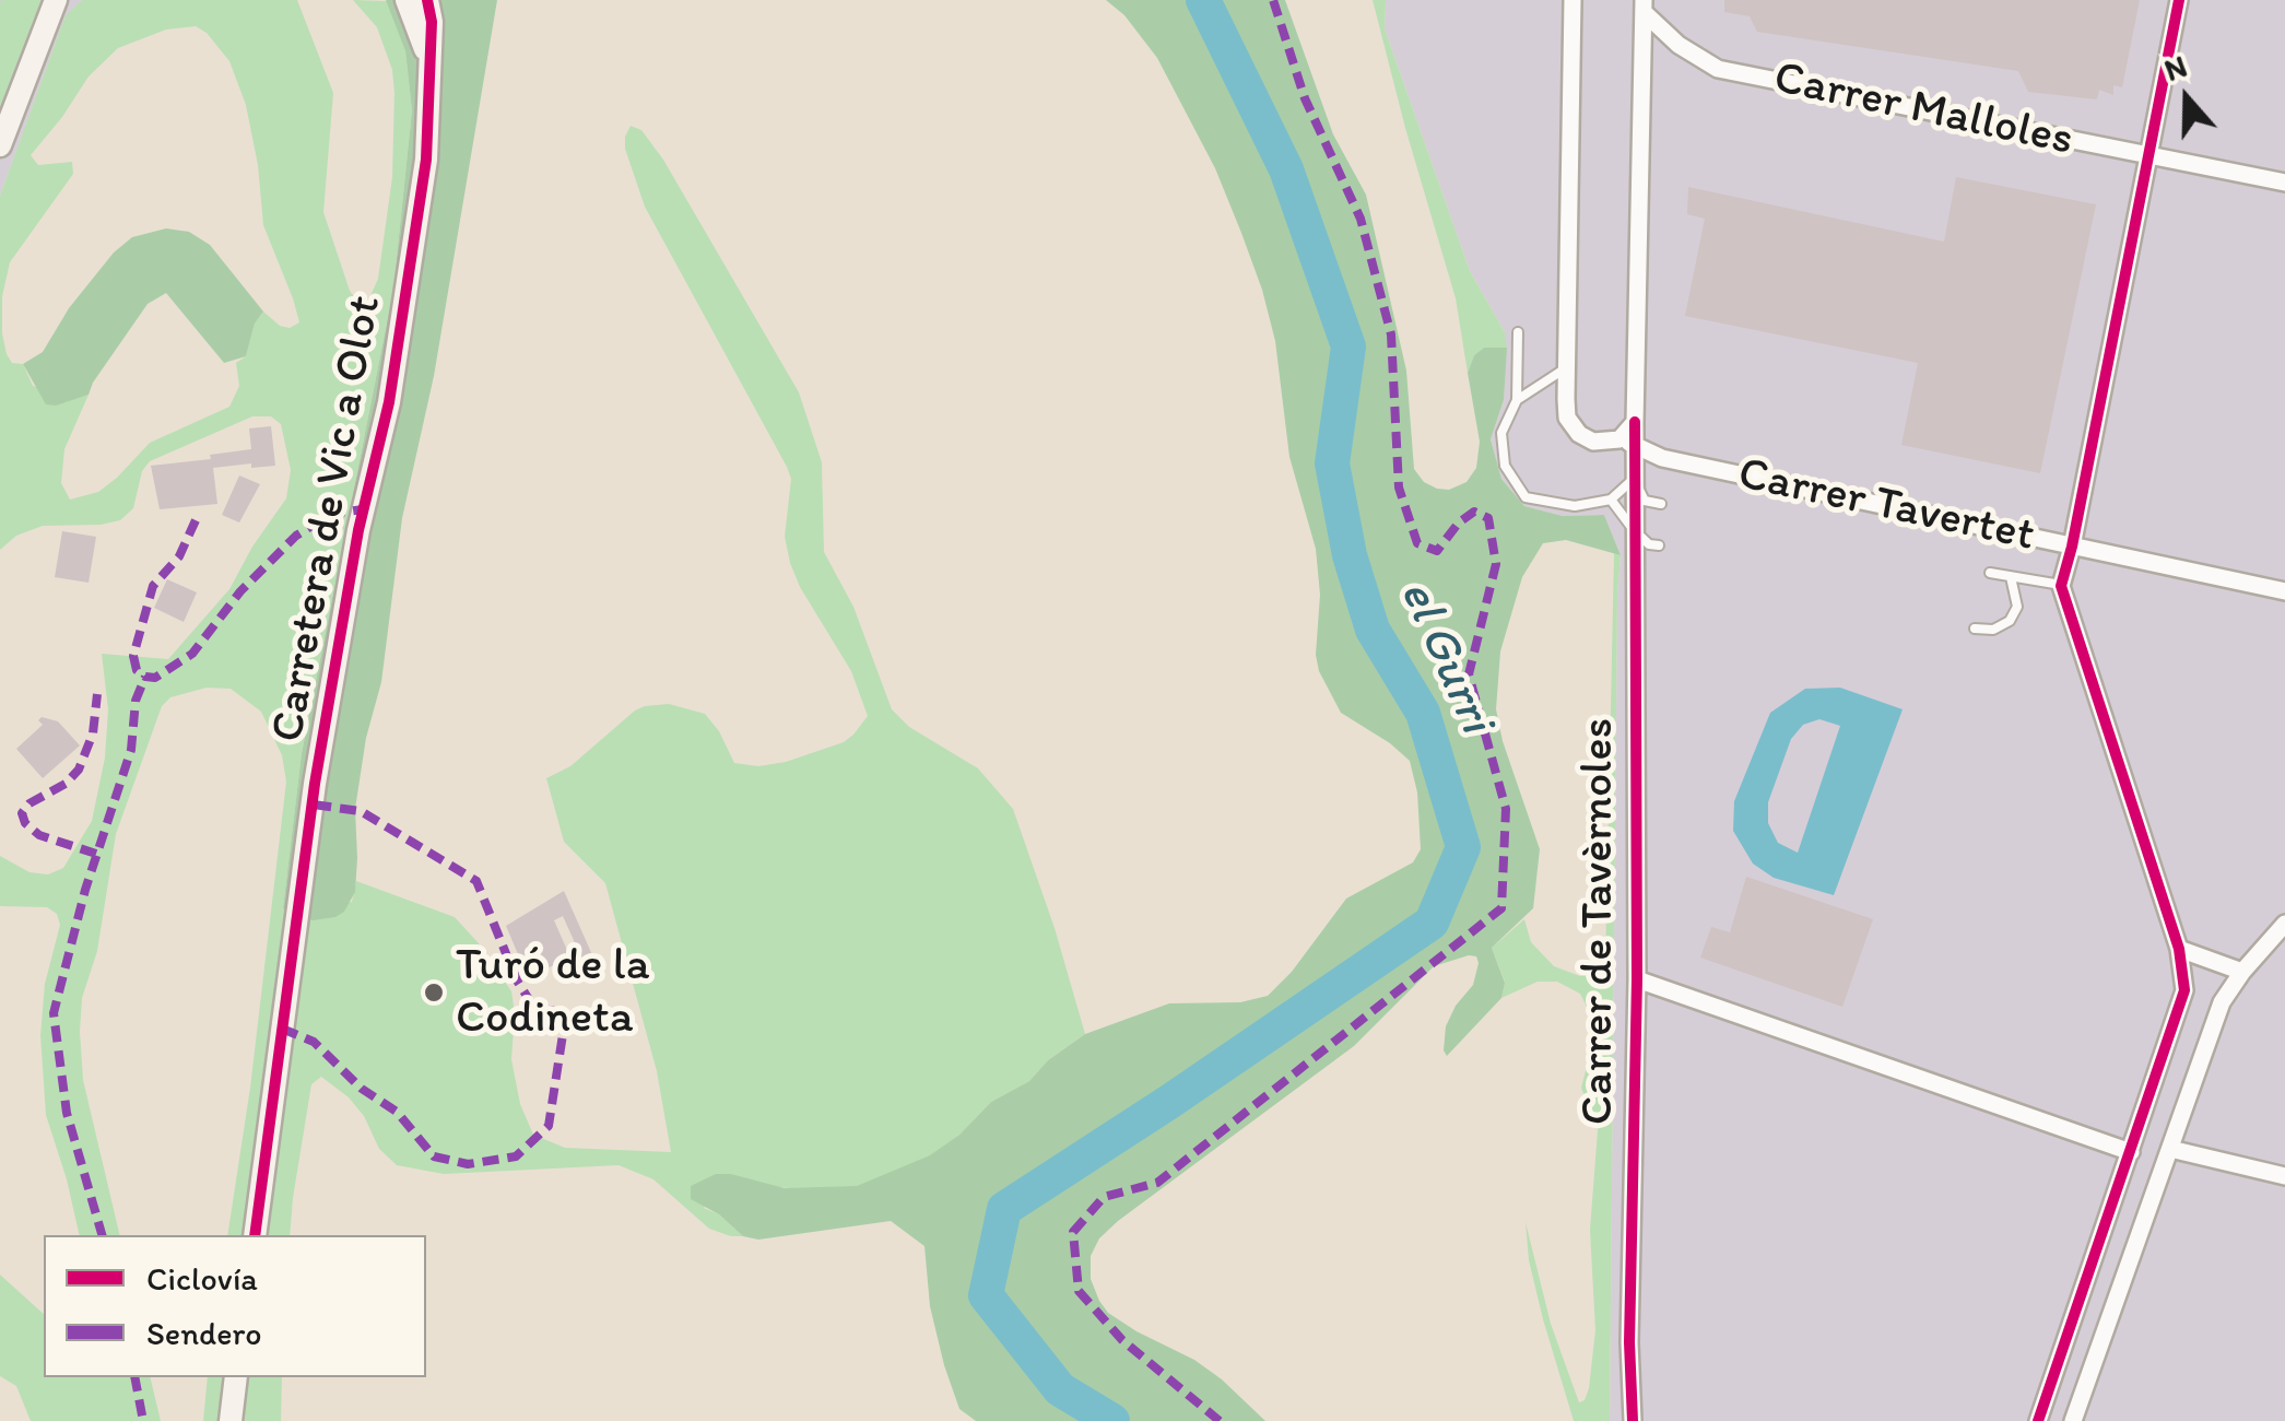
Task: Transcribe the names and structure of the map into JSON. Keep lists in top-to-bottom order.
{
  "streets": {
    "street": [
      "Carrer Malloles",
      "Carrer Tavertet",
      "Carretera de Vic a Olot",
      "Carrer de Tavèrnoles"
    ]
  },
  "crossings": [
    ["Carrer Malloles", "Carrer de Tavèrnoles"],
    ["Carrer Tavertet", "Carrer de Tavèrnoles"]
  ],
  "water": ["el Gurri"],
  "places": ["Turó de la Codineta"],
  "legend": ["Ciclovía", "Sendero"],
  "north": "top"
}
